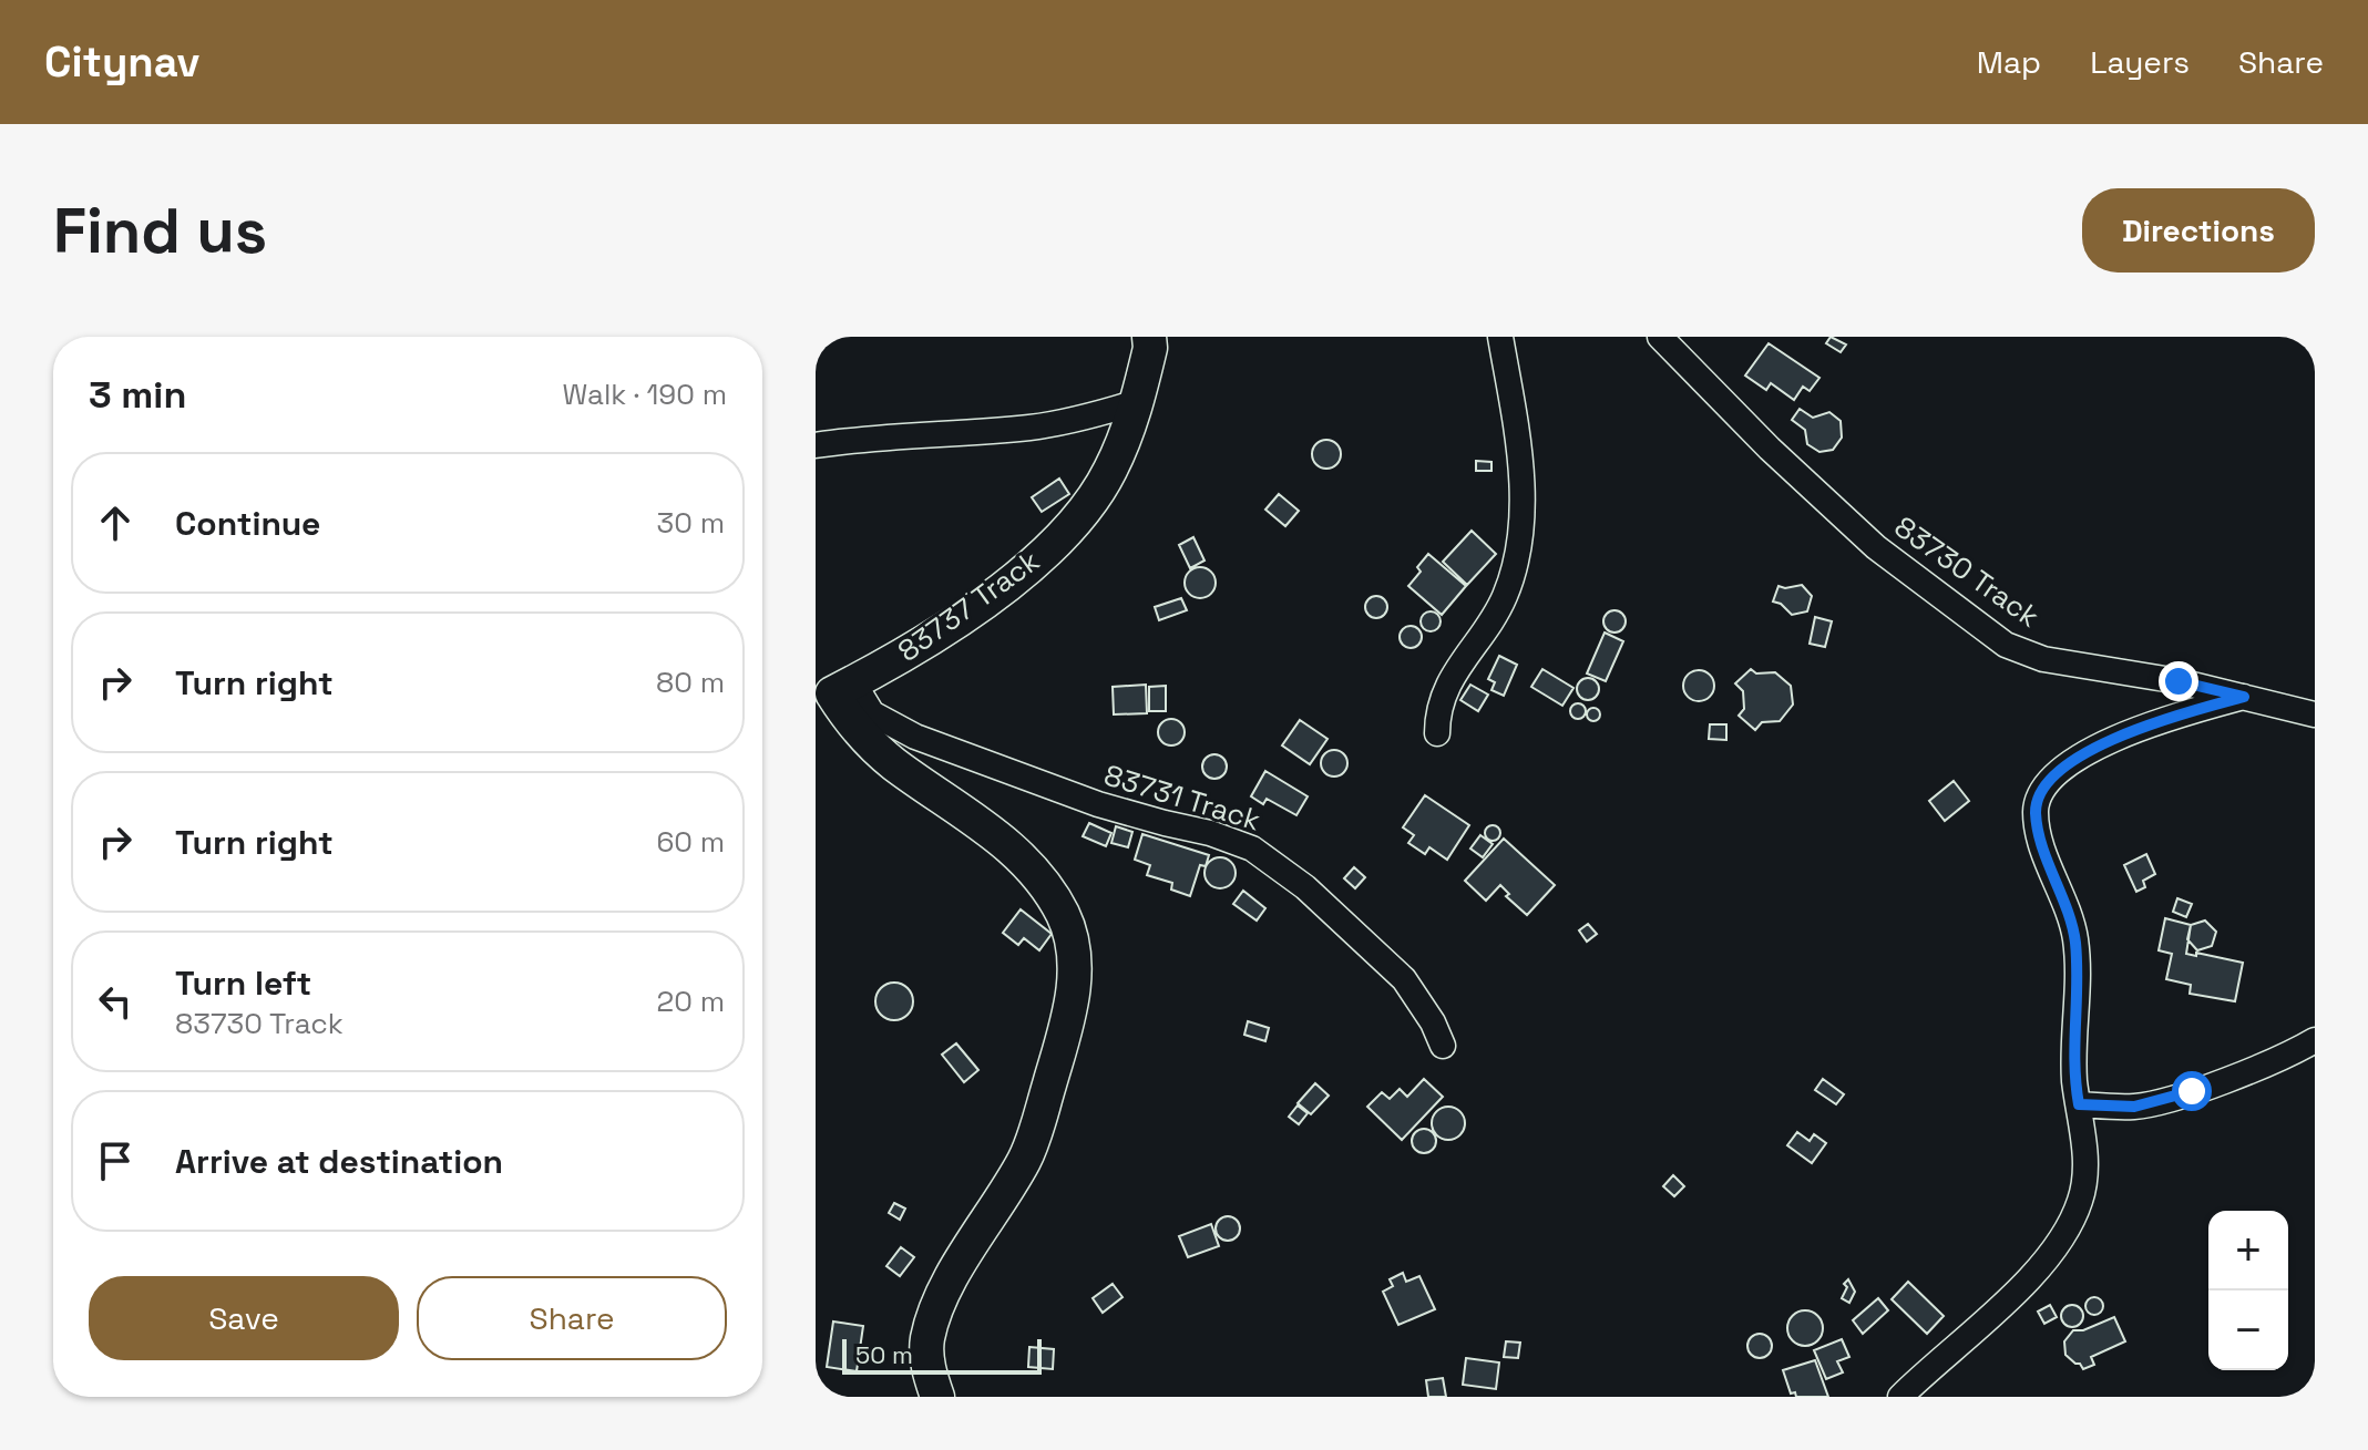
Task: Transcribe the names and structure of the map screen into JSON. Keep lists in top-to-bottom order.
{
  "streets": {
    "street": ["83730 Track", "83737 Track", "83731 Track"]
  },
  "crossings": [
    ["83737 Track", "83731 Track"]
  ],
  "scale_bar": "50 m",
  "page": {
    "header": "Citynav",
    "nav": ["Map", "Layers", "Share"],
    "buttons": [
      "Directions",
      ["Save", "Share"]
    ],
    "title": "Find us",
    "heading": ["3 min", "Walk · 190 m"],
    "list": [
      ["Continue", "30 m"],
      ["Turn right", "80 m"],
      ["Turn right", "60 m"],
      ["Turn left", "83730 Track", "20 m"],
      "Arrive at destination"
    ],
    "map_buttons": ["+", "−"],
    "scale": "50 m"
  }
}
